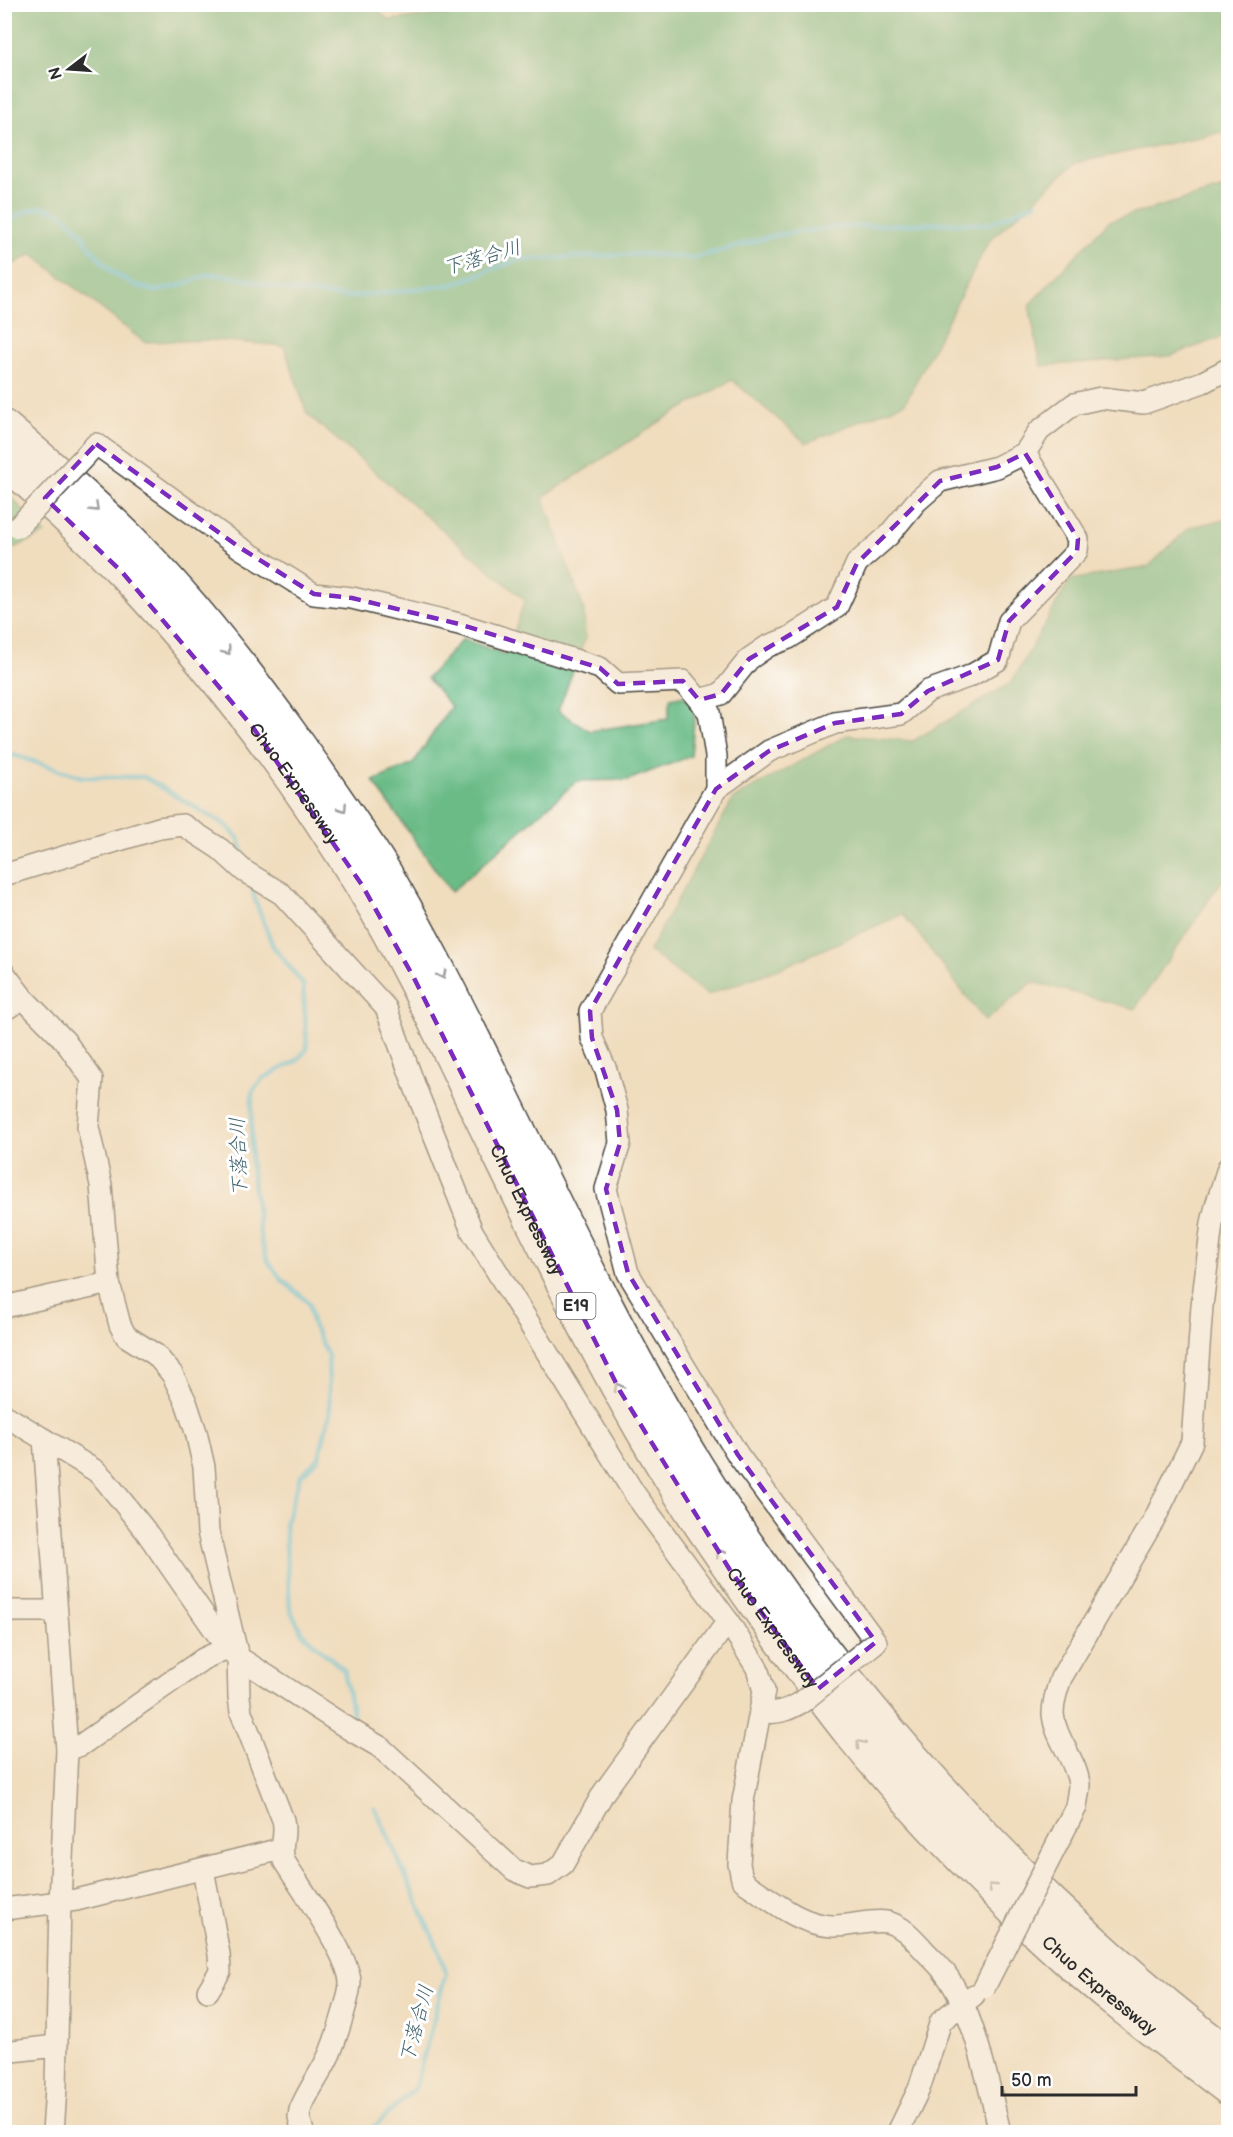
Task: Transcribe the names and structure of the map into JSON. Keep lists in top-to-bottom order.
{
  "streets": {
    "highway": ["Chuo Expressway", "E19"]
  },
  "water": ["下落合川"],
  "scale_bar": "50 m",
  "north": "left"
}
